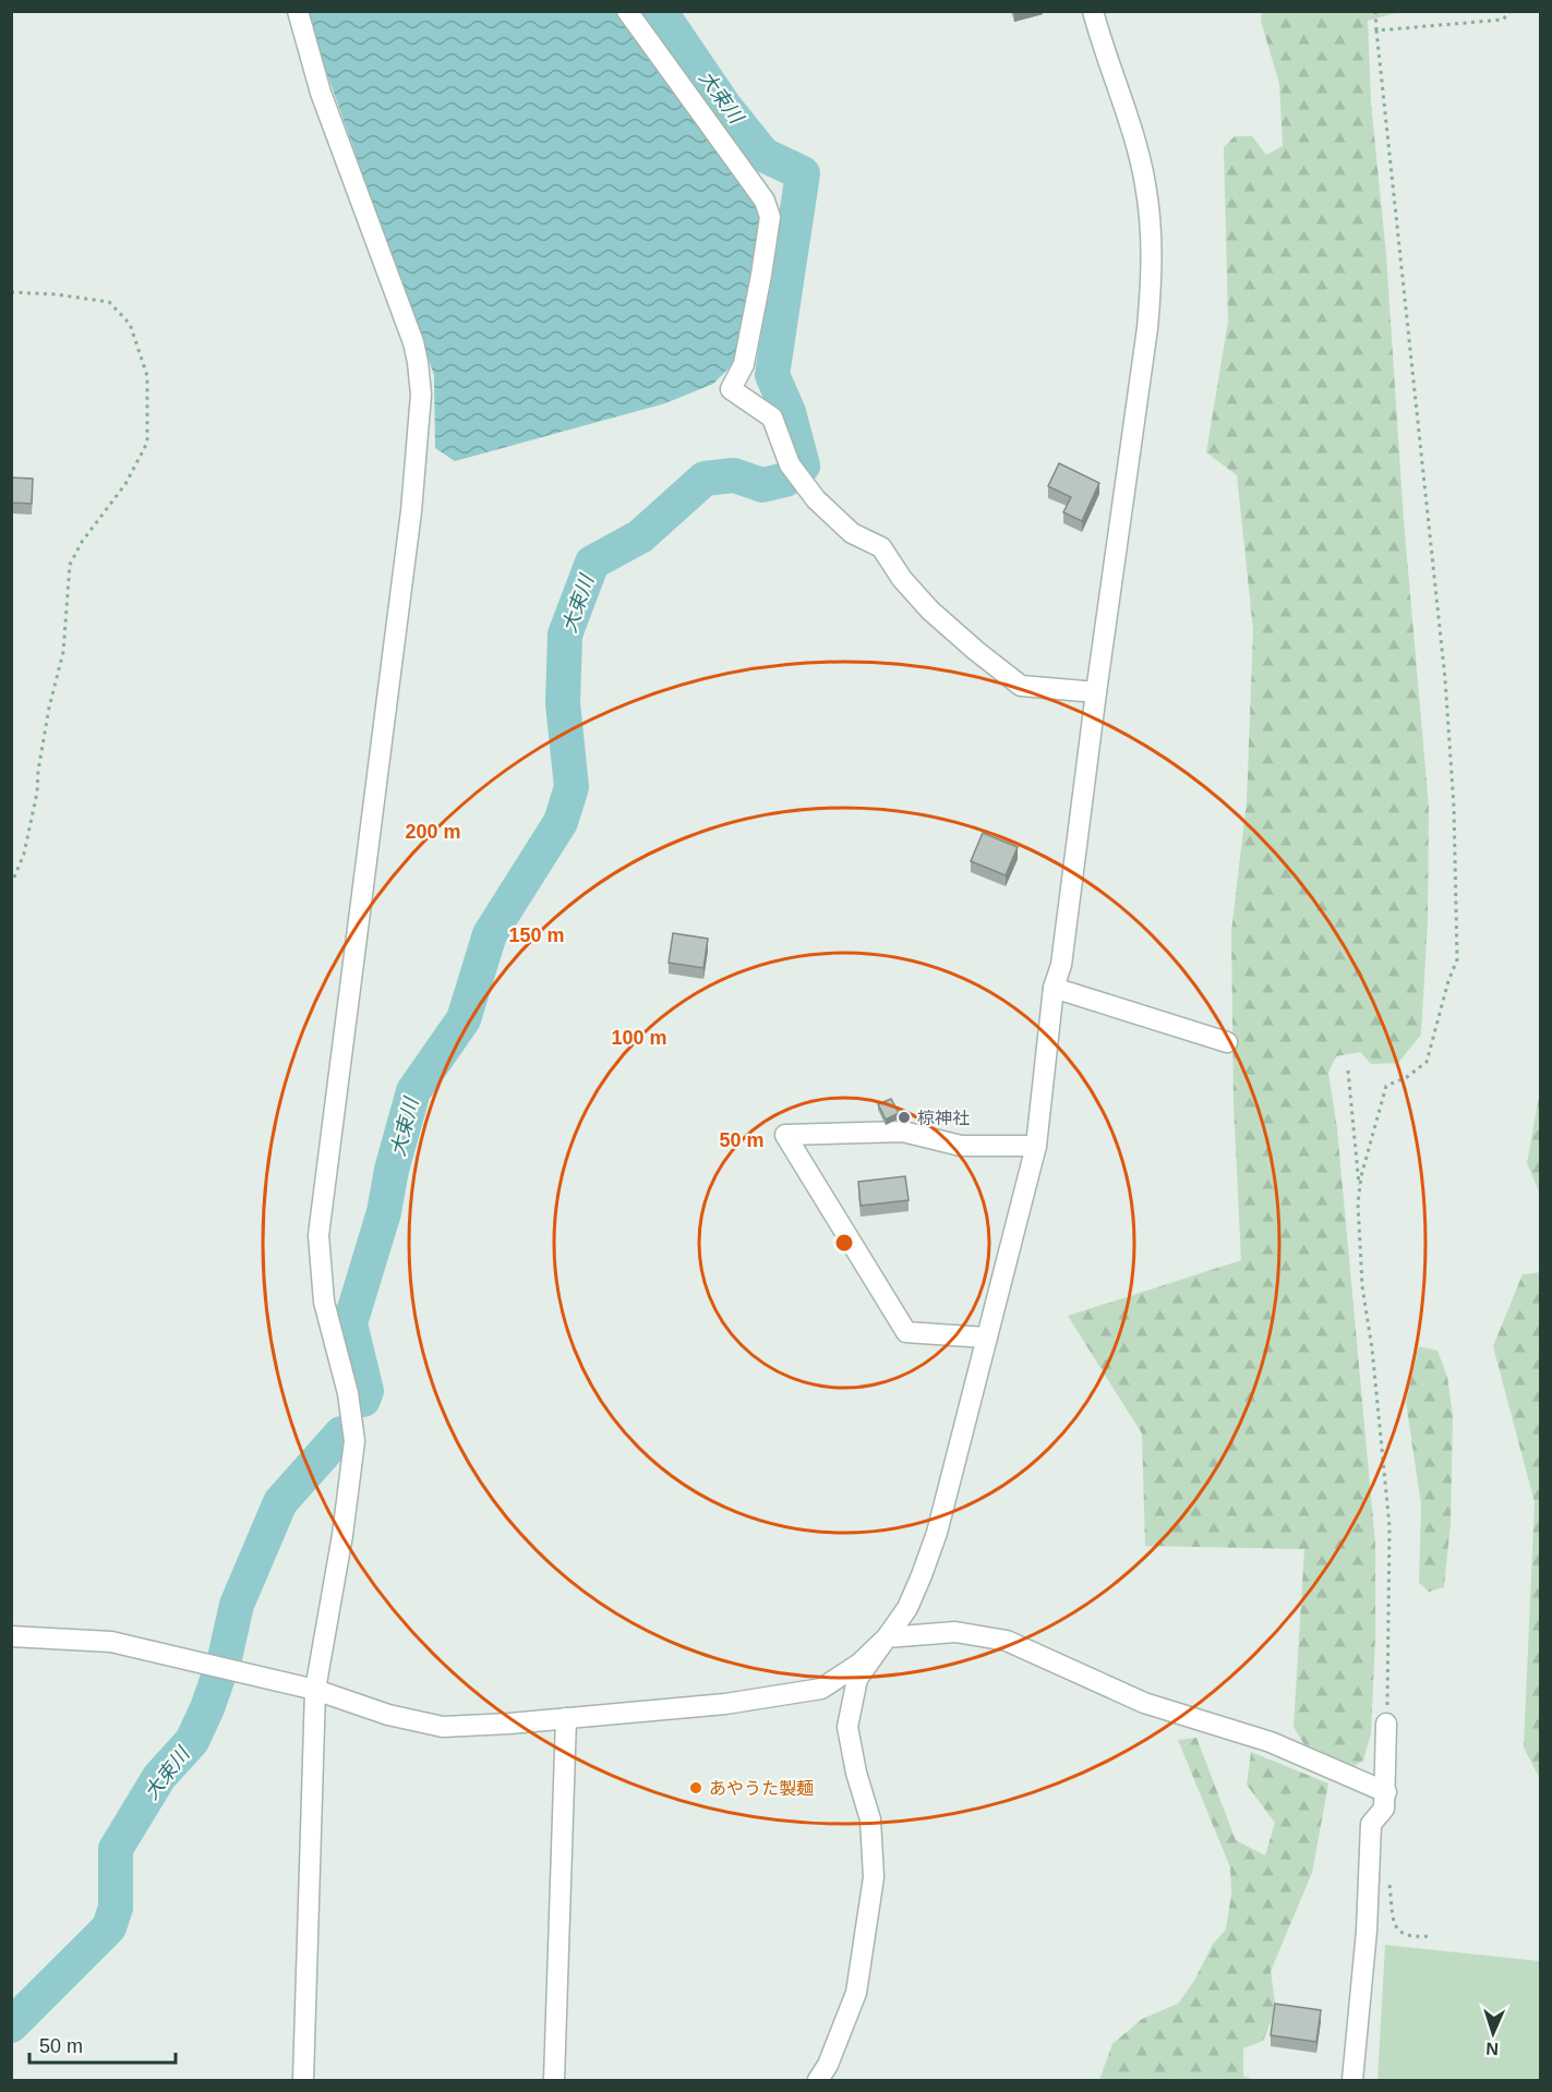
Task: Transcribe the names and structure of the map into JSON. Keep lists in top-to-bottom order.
{
  "water": ["大束川"],
  "places": ["椋神社", "あやうた製麺"],
  "scale_bar": "50 m",
  "north": "bottom",
  "rings": [
    "200 m",
    "150 m",
    "100 m",
    "50 m"
  ]
}
